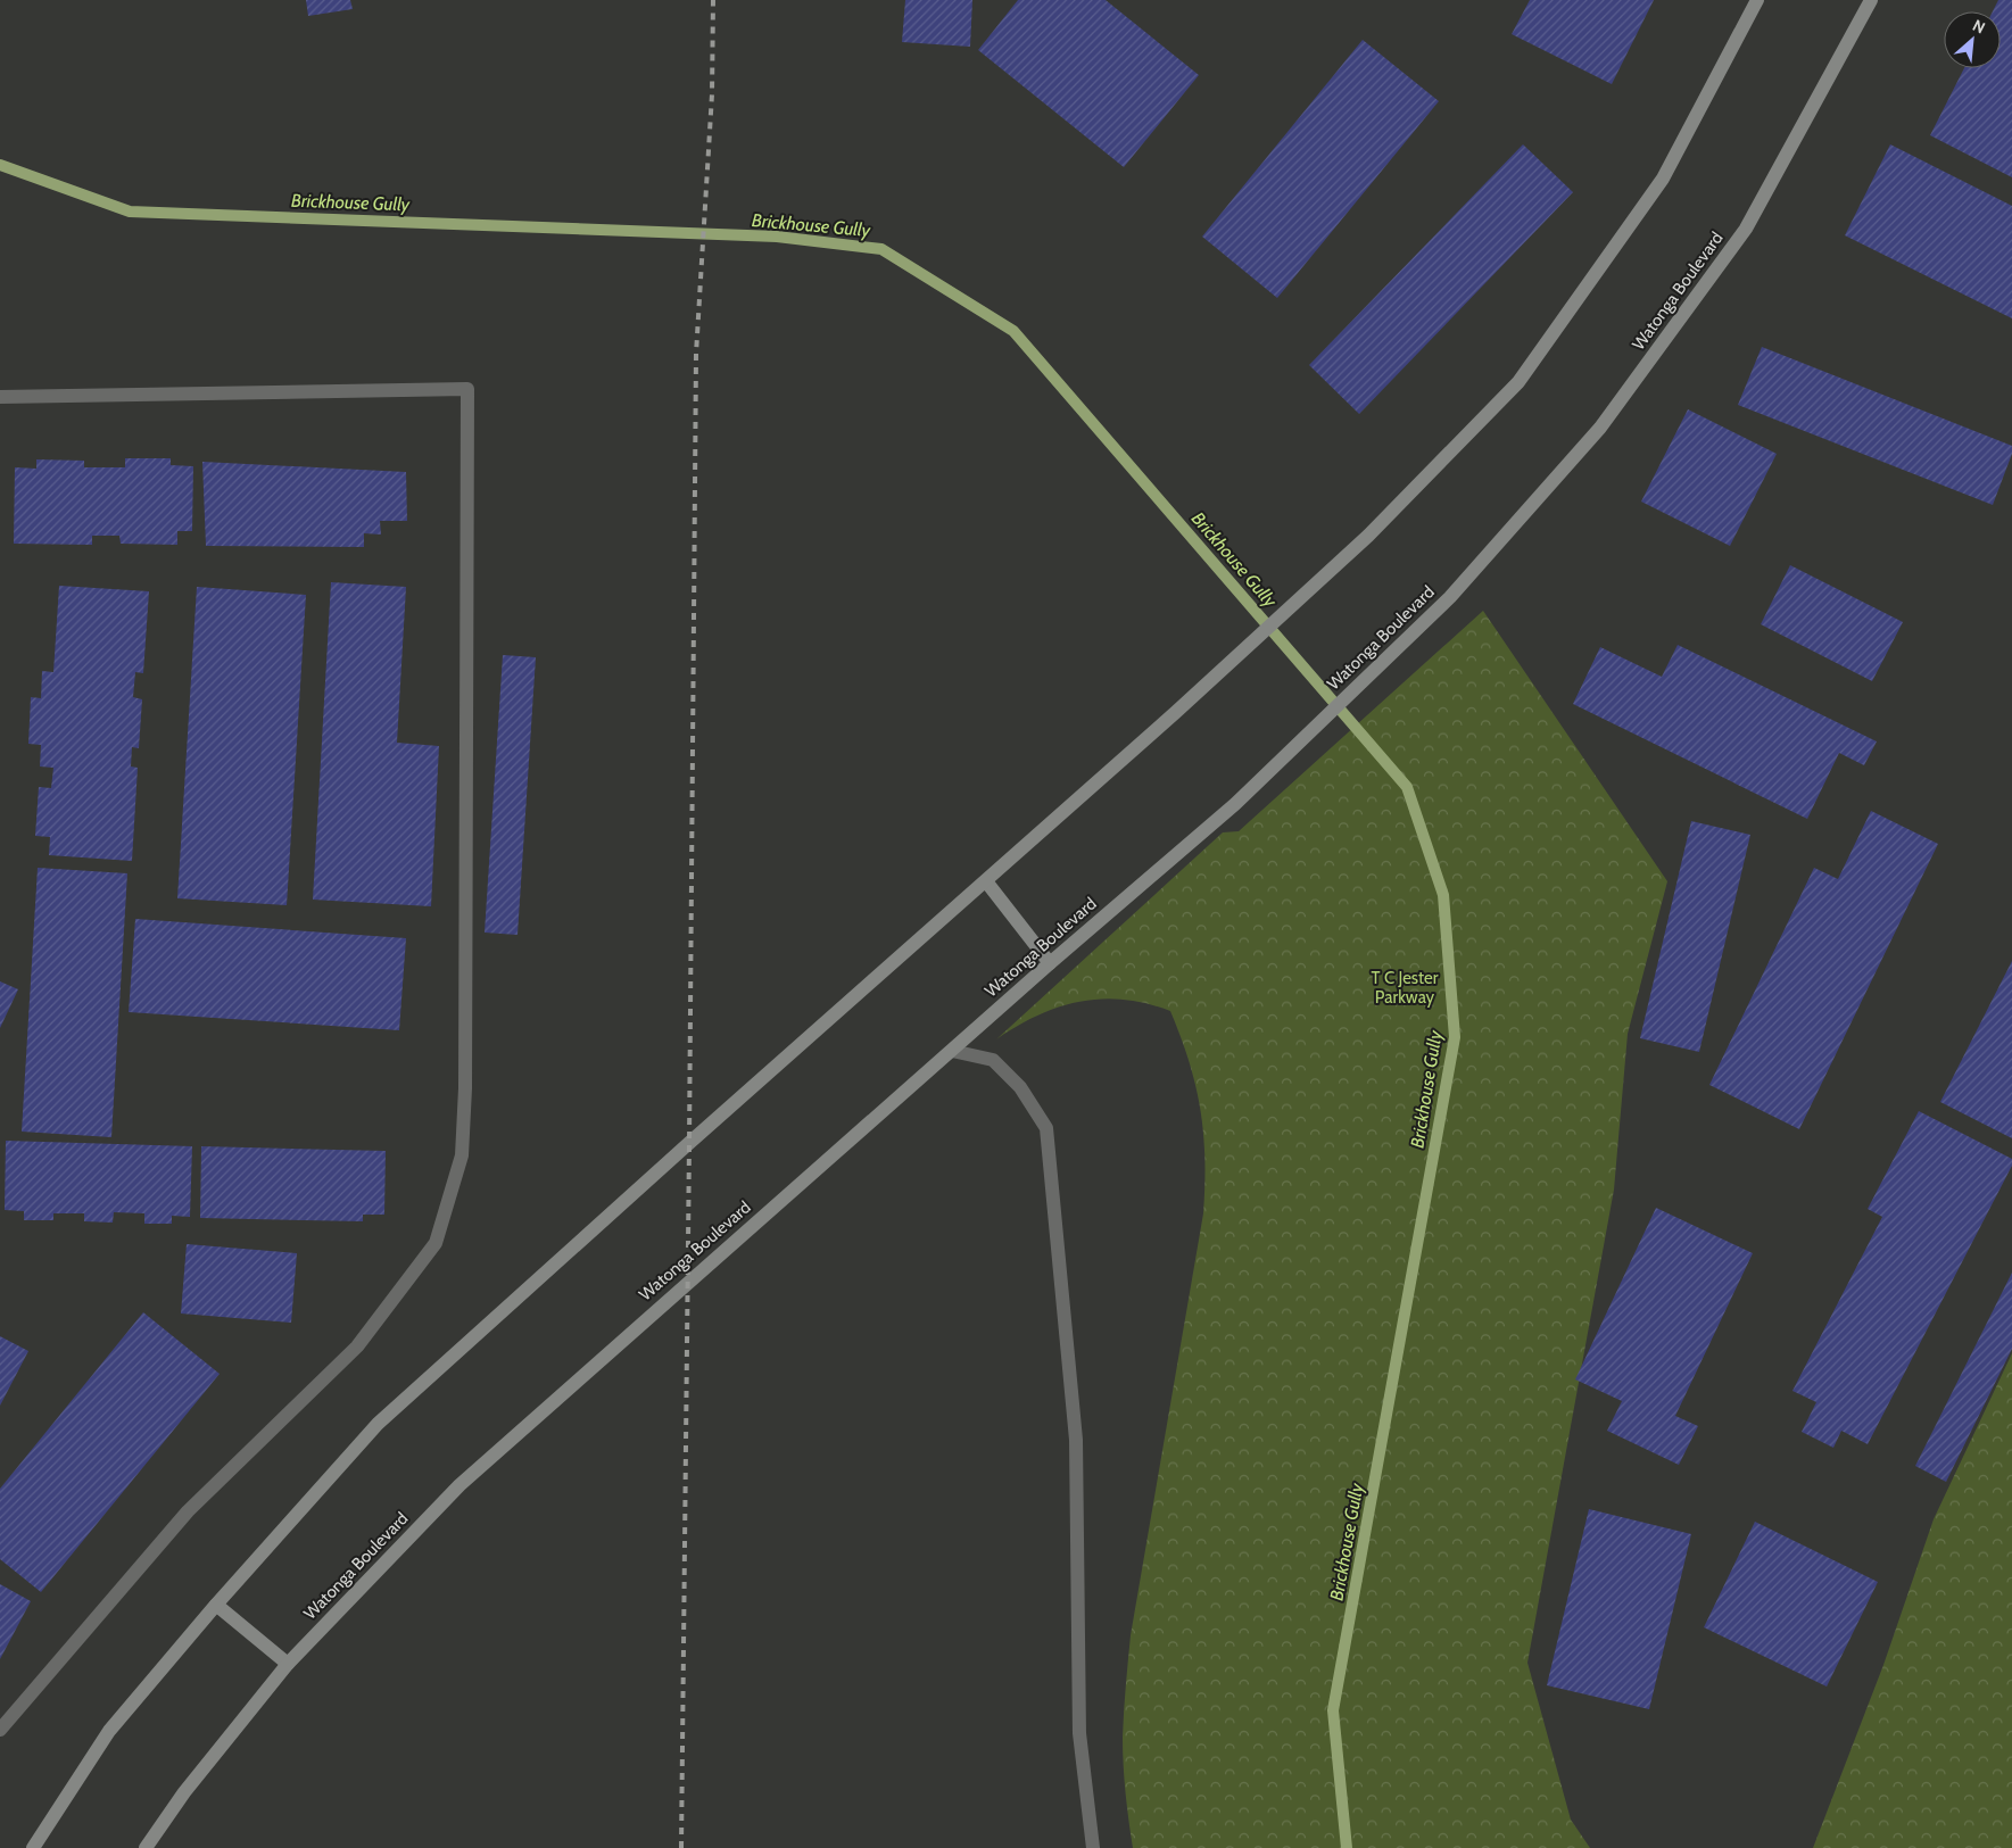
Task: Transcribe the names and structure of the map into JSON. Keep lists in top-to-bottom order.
{
  "streets": {
    "main road": ["Watonga Boulevard"]
  },
  "water": ["Brickhouse Gully"],
  "parks": ["T C Jester Parkway"],
  "north": "top right"
}
